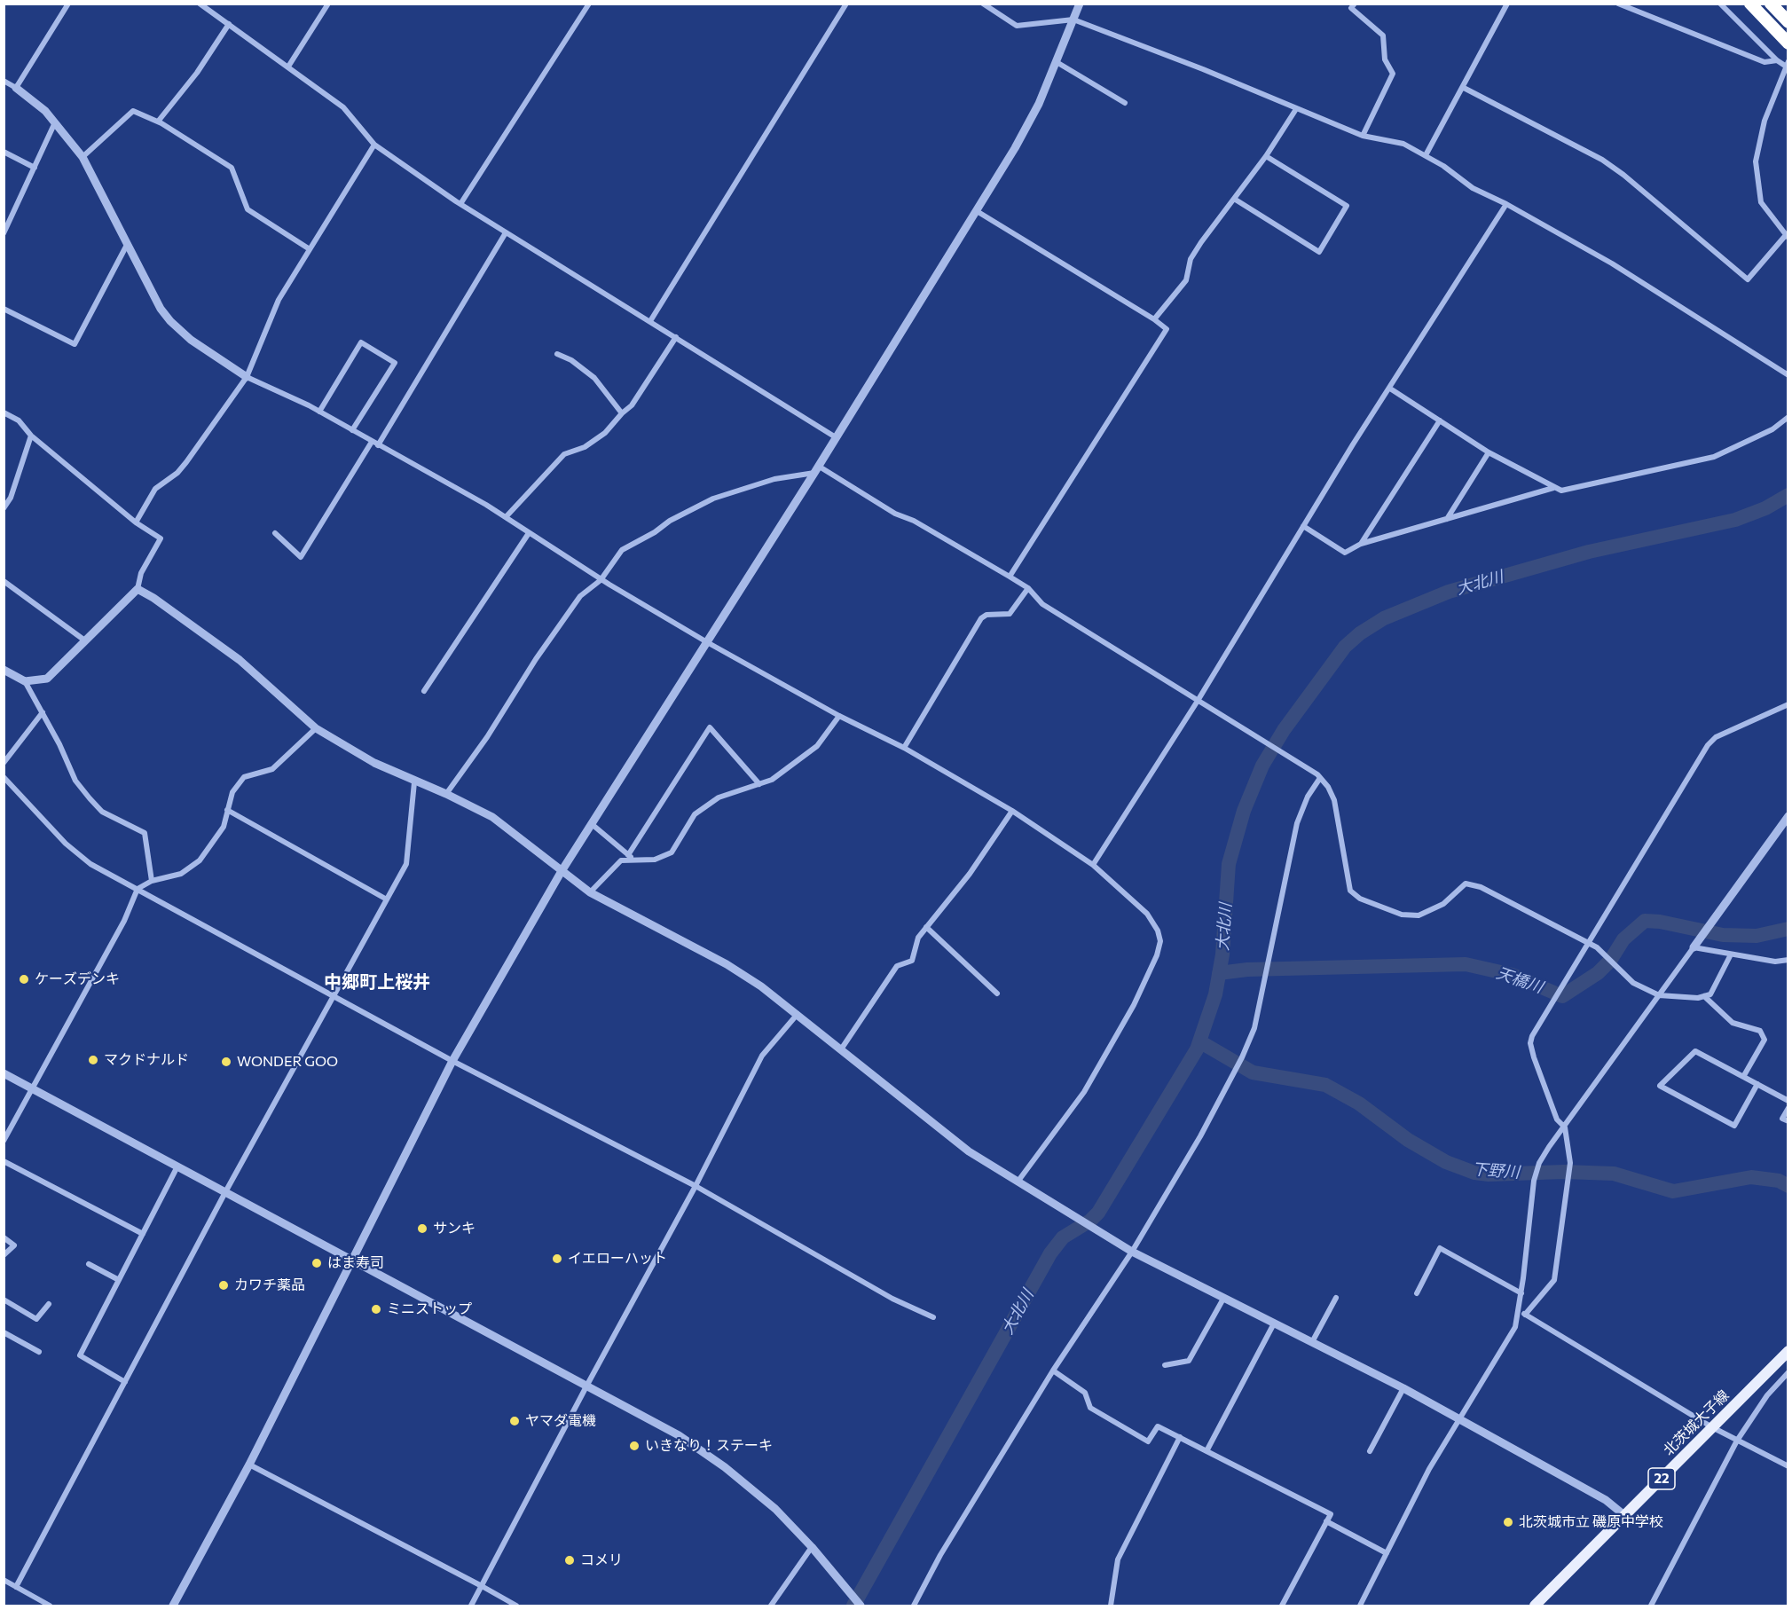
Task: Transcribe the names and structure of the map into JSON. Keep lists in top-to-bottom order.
{
  "streets": {
    "main road": ["北茨城大子線", "22"]
  },
  "districts": ["中郷町上桜井"],
  "water": ["大北川", "天橋川", "下野川"],
  "places": [
    "ケーズデンキ",
    "マクドナルド",
    "WONDER GOO",
    "サンキ",
    "イエローハット",
    "はま寿司",
    "カワチ薬品",
    "ミニストップ",
    "ヤマダ電機",
    "いきなり！ステーキ",
    "北茨城市立 磯原中学校",
    "コメリ"
  ]
}
